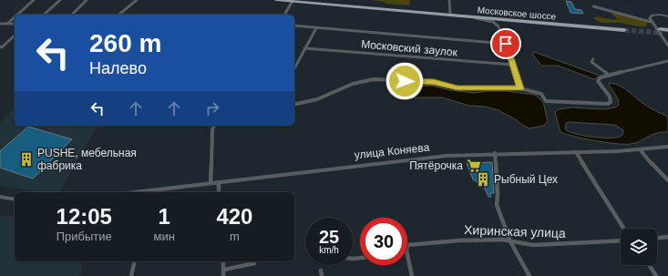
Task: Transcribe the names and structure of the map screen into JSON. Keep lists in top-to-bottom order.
{
  "streets": {
    "highway": ["Московское шоссе"],
    "street": ["Московский заулок", "улица Коняева", "Хиринская улица"]
  },
  "places": {
    "building": ["PUSHE, мебельная фабрика", "Рыбный Цех"],
    "supermarket": ["Пятёрочка"]
  },
  "page": {
    "turn": ["260 m", "Налево"],
    "eta": [
      "12:05",
      "Прибытие",
      "1",
      "мин",
      "420",
      "m"
    ],
    "speed": "25 km/h",
    "limit": "30"
  }
}
